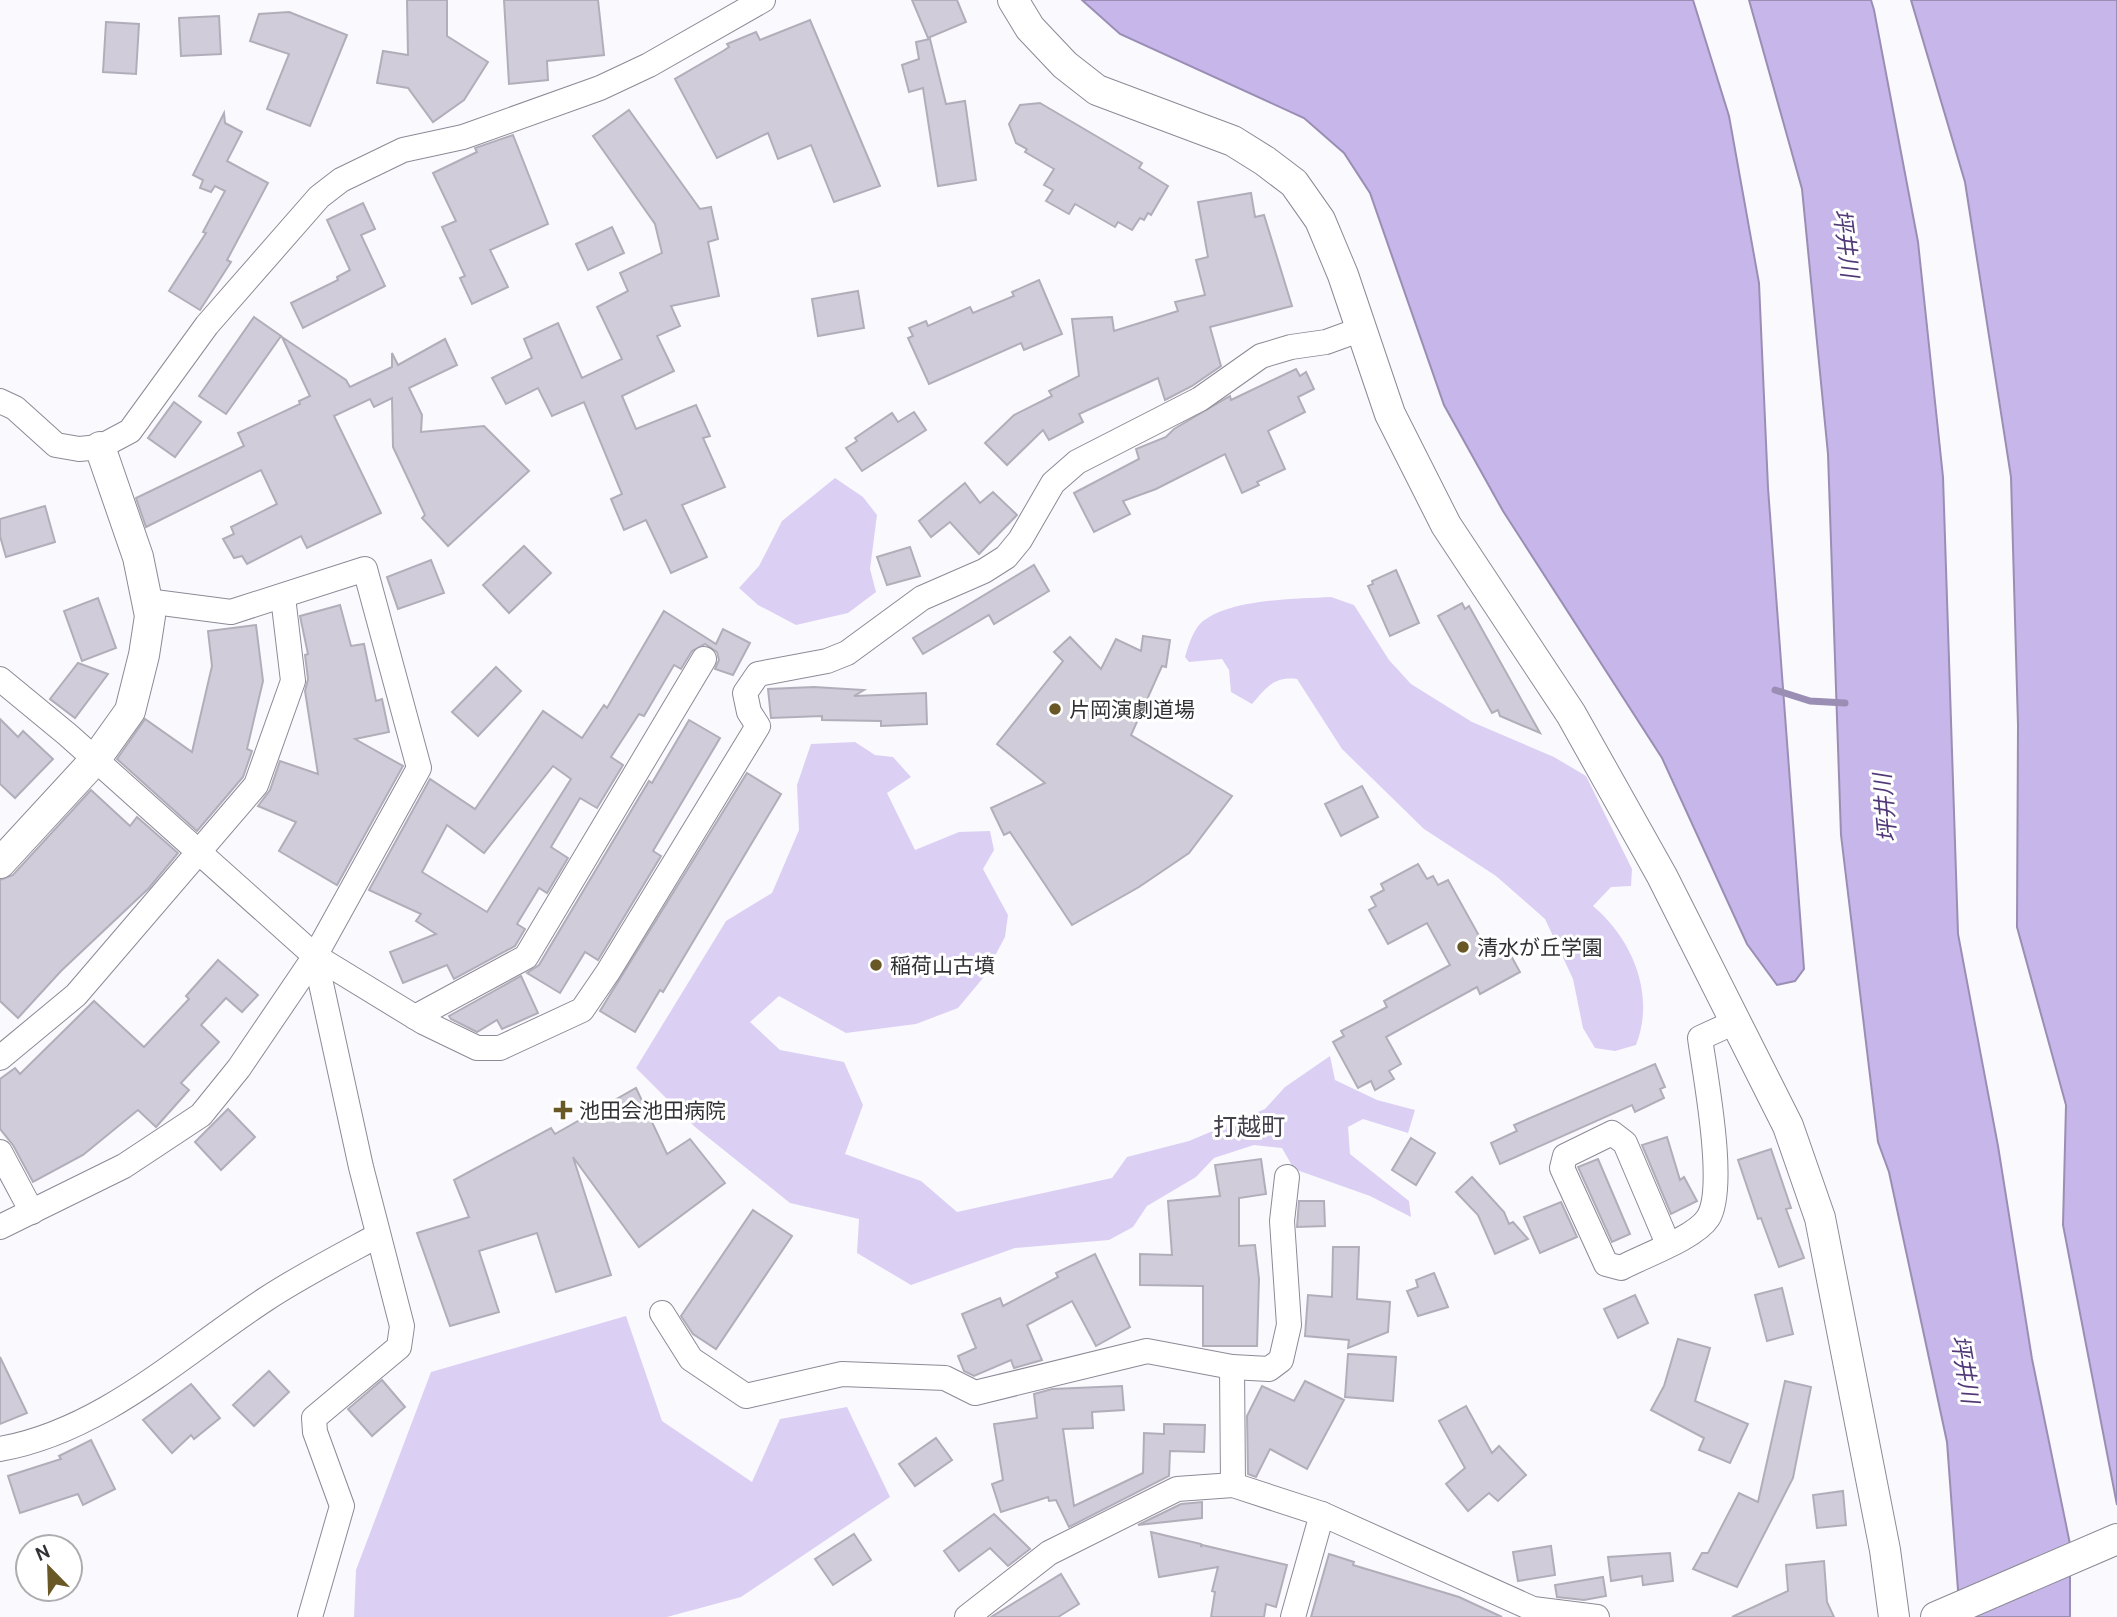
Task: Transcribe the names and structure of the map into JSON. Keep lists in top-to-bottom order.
{
  "districts": ["打越町"],
  "water": ["坪井川"],
  "places": {
    "other": ["片岡演劇道場", "清水が丘学園", "稲荷山古墳"],
    "health": ["池田会池田病院"]
  },
  "north": "top left"
}
